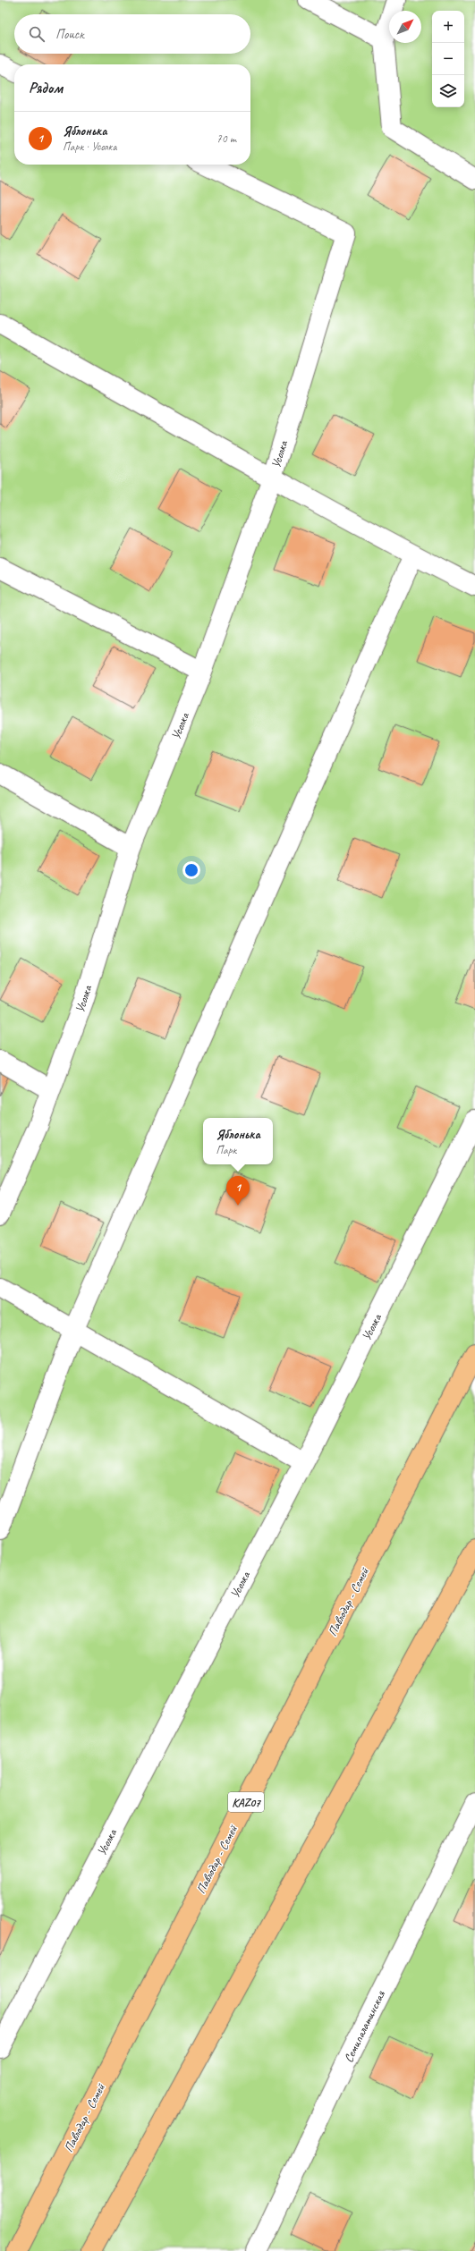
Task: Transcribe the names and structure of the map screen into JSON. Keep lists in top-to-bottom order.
{
  "streets": {
    "highway": ["Павлодар - Семей", "KAZ07"],
    "street": ["Усолка", "Семипалатинская"]
  },
  "north": "top right",
  "page": {
    "map_buttons": ["+", "−"],
    "search": "Поиск",
    "heading": "Рядом",
    "list": [
      {
        "mark": "1",
        "name": "Яблонька",
        "note": "Парк · Усолка",
        "value": "70 m"
      }
    ],
    "popup": ["Яблонька", "Парк"],
    "pins": "1"
  }
}
